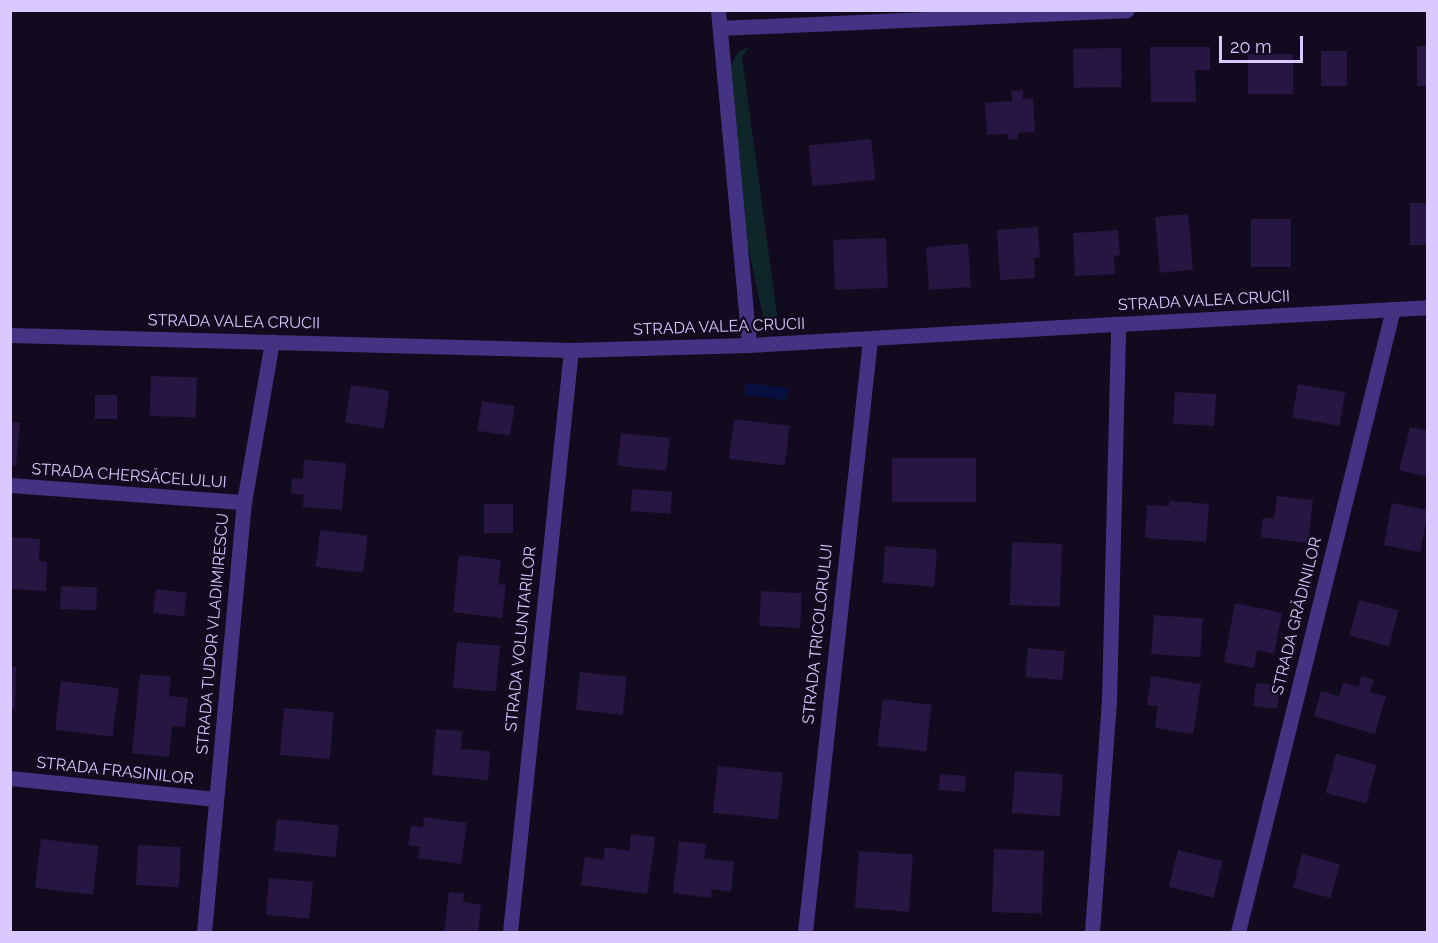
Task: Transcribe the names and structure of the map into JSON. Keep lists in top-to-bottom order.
{
  "streets": {
    "street": [
      "STRADA VALEA CRUCII",
      "STRADA CHERSĂCELULUI",
      "STRADA GRĂDINILOR",
      "STRADA TUDOR VLADIMIRESCU",
      "STRADA TRICOLORULUI",
      "STRADA VOLUNTARILOR",
      "STRADA FRASINILOR"
    ]
  },
  "crossings": [
    ["STRADA VALEA CRUCII", "STRADA GRĂDINILOR"],
    ["STRADA VALEA CRUCII", "STRADA TUDOR VLADIMIRESCU"],
    ["STRADA VALEA CRUCII", "STRADA TRICOLORULUI"],
    ["STRADA VALEA CRUCII", "STRADA VOLUNTARILOR"],
    ["STRADA CHERSĂCELULUI", "STRADA TUDOR VLADIMIRESCU"],
    ["STRADA TUDOR VLADIMIRESCU", "STRADA FRASINILOR"]
  ],
  "scale_bar": "20 m"
}
